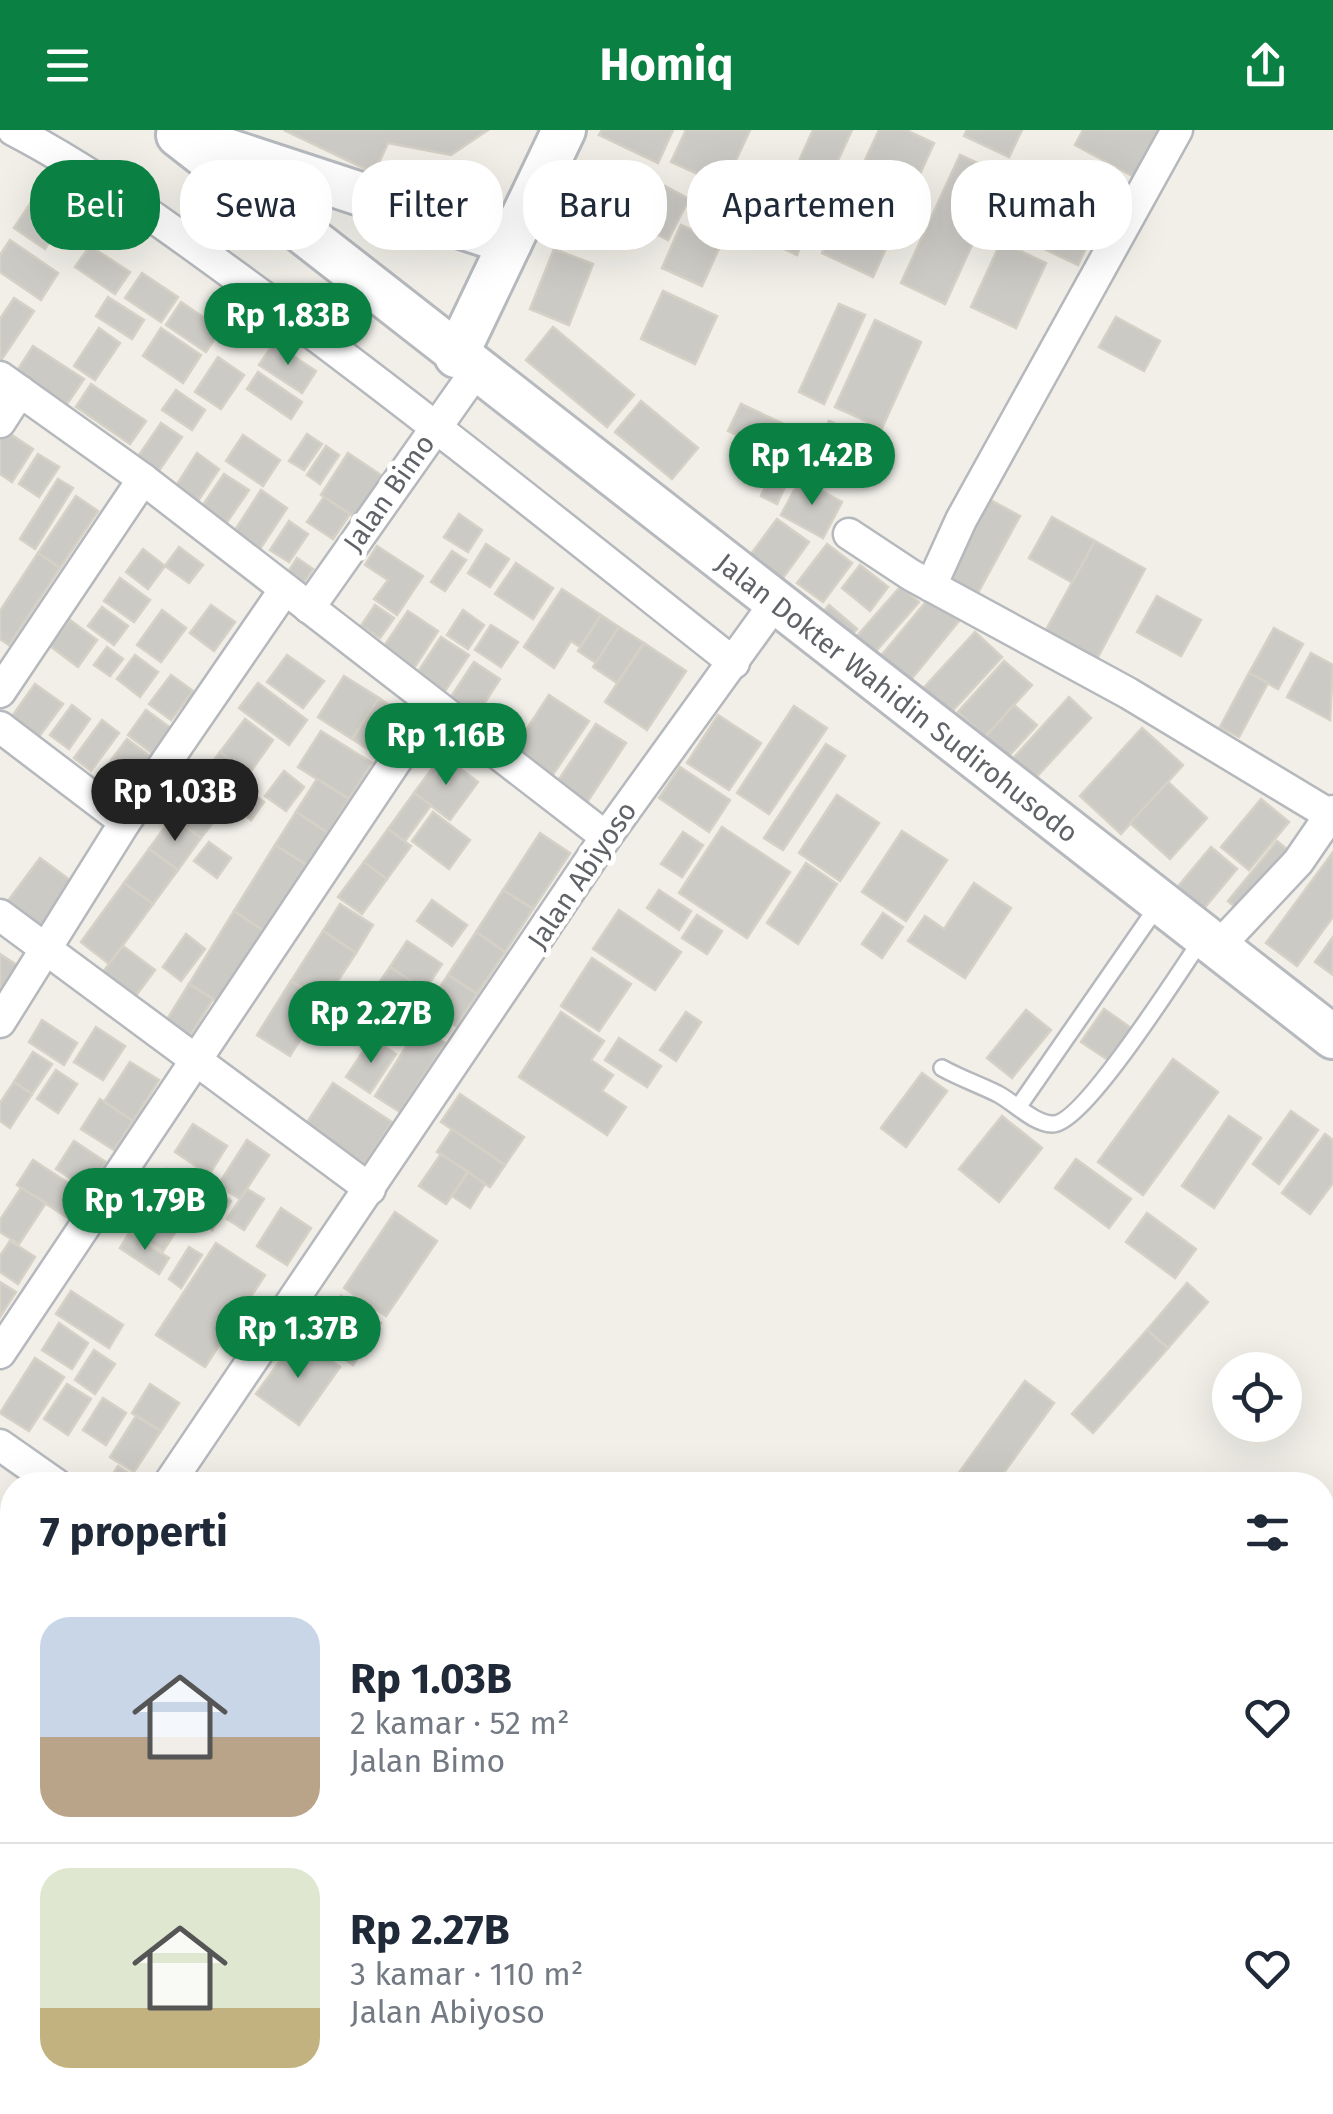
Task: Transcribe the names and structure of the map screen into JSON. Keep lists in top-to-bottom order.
{
  "streets": {
    "main road": ["Jalan Dokter Wahidin Sudirohusodo"],
    "street": ["Jalan Bimo", "Jalan Abiyoso"]
  },
  "crossings": [
    ["Jalan Bimo", "Jalan Dokter Wahidin Sudirohusodo"],
    ["Jalan Dokter Wahidin Sudirohusodo", "Jalan Abiyoso"]
  ],
  "page": {
    "header": "Homiq",
    "chip": [
      "Beli",
      "Sewa",
      "Filter",
      "Baru",
      "Apartemen",
      "Rumah"
    ],
    "price": [
      "Rp 1.83B",
      "Rp 1.42B",
      "Rp 1.16B",
      "Rp 1.03B",
      "Rp 2.27B",
      "Rp 1.79B",
      "Rp 1.37B"
    ],
    "heading": "7 properti",
    "list": [
      {
        "name": "Rp 1.03B",
        "note": "2 kamar · 52 m² · Jalan Bimo"
      },
      {
        "name": "Rp 2.27B",
        "note": "3 kamar · 110 m² · Jalan Abiyoso"
      }
    ]
  }
}
